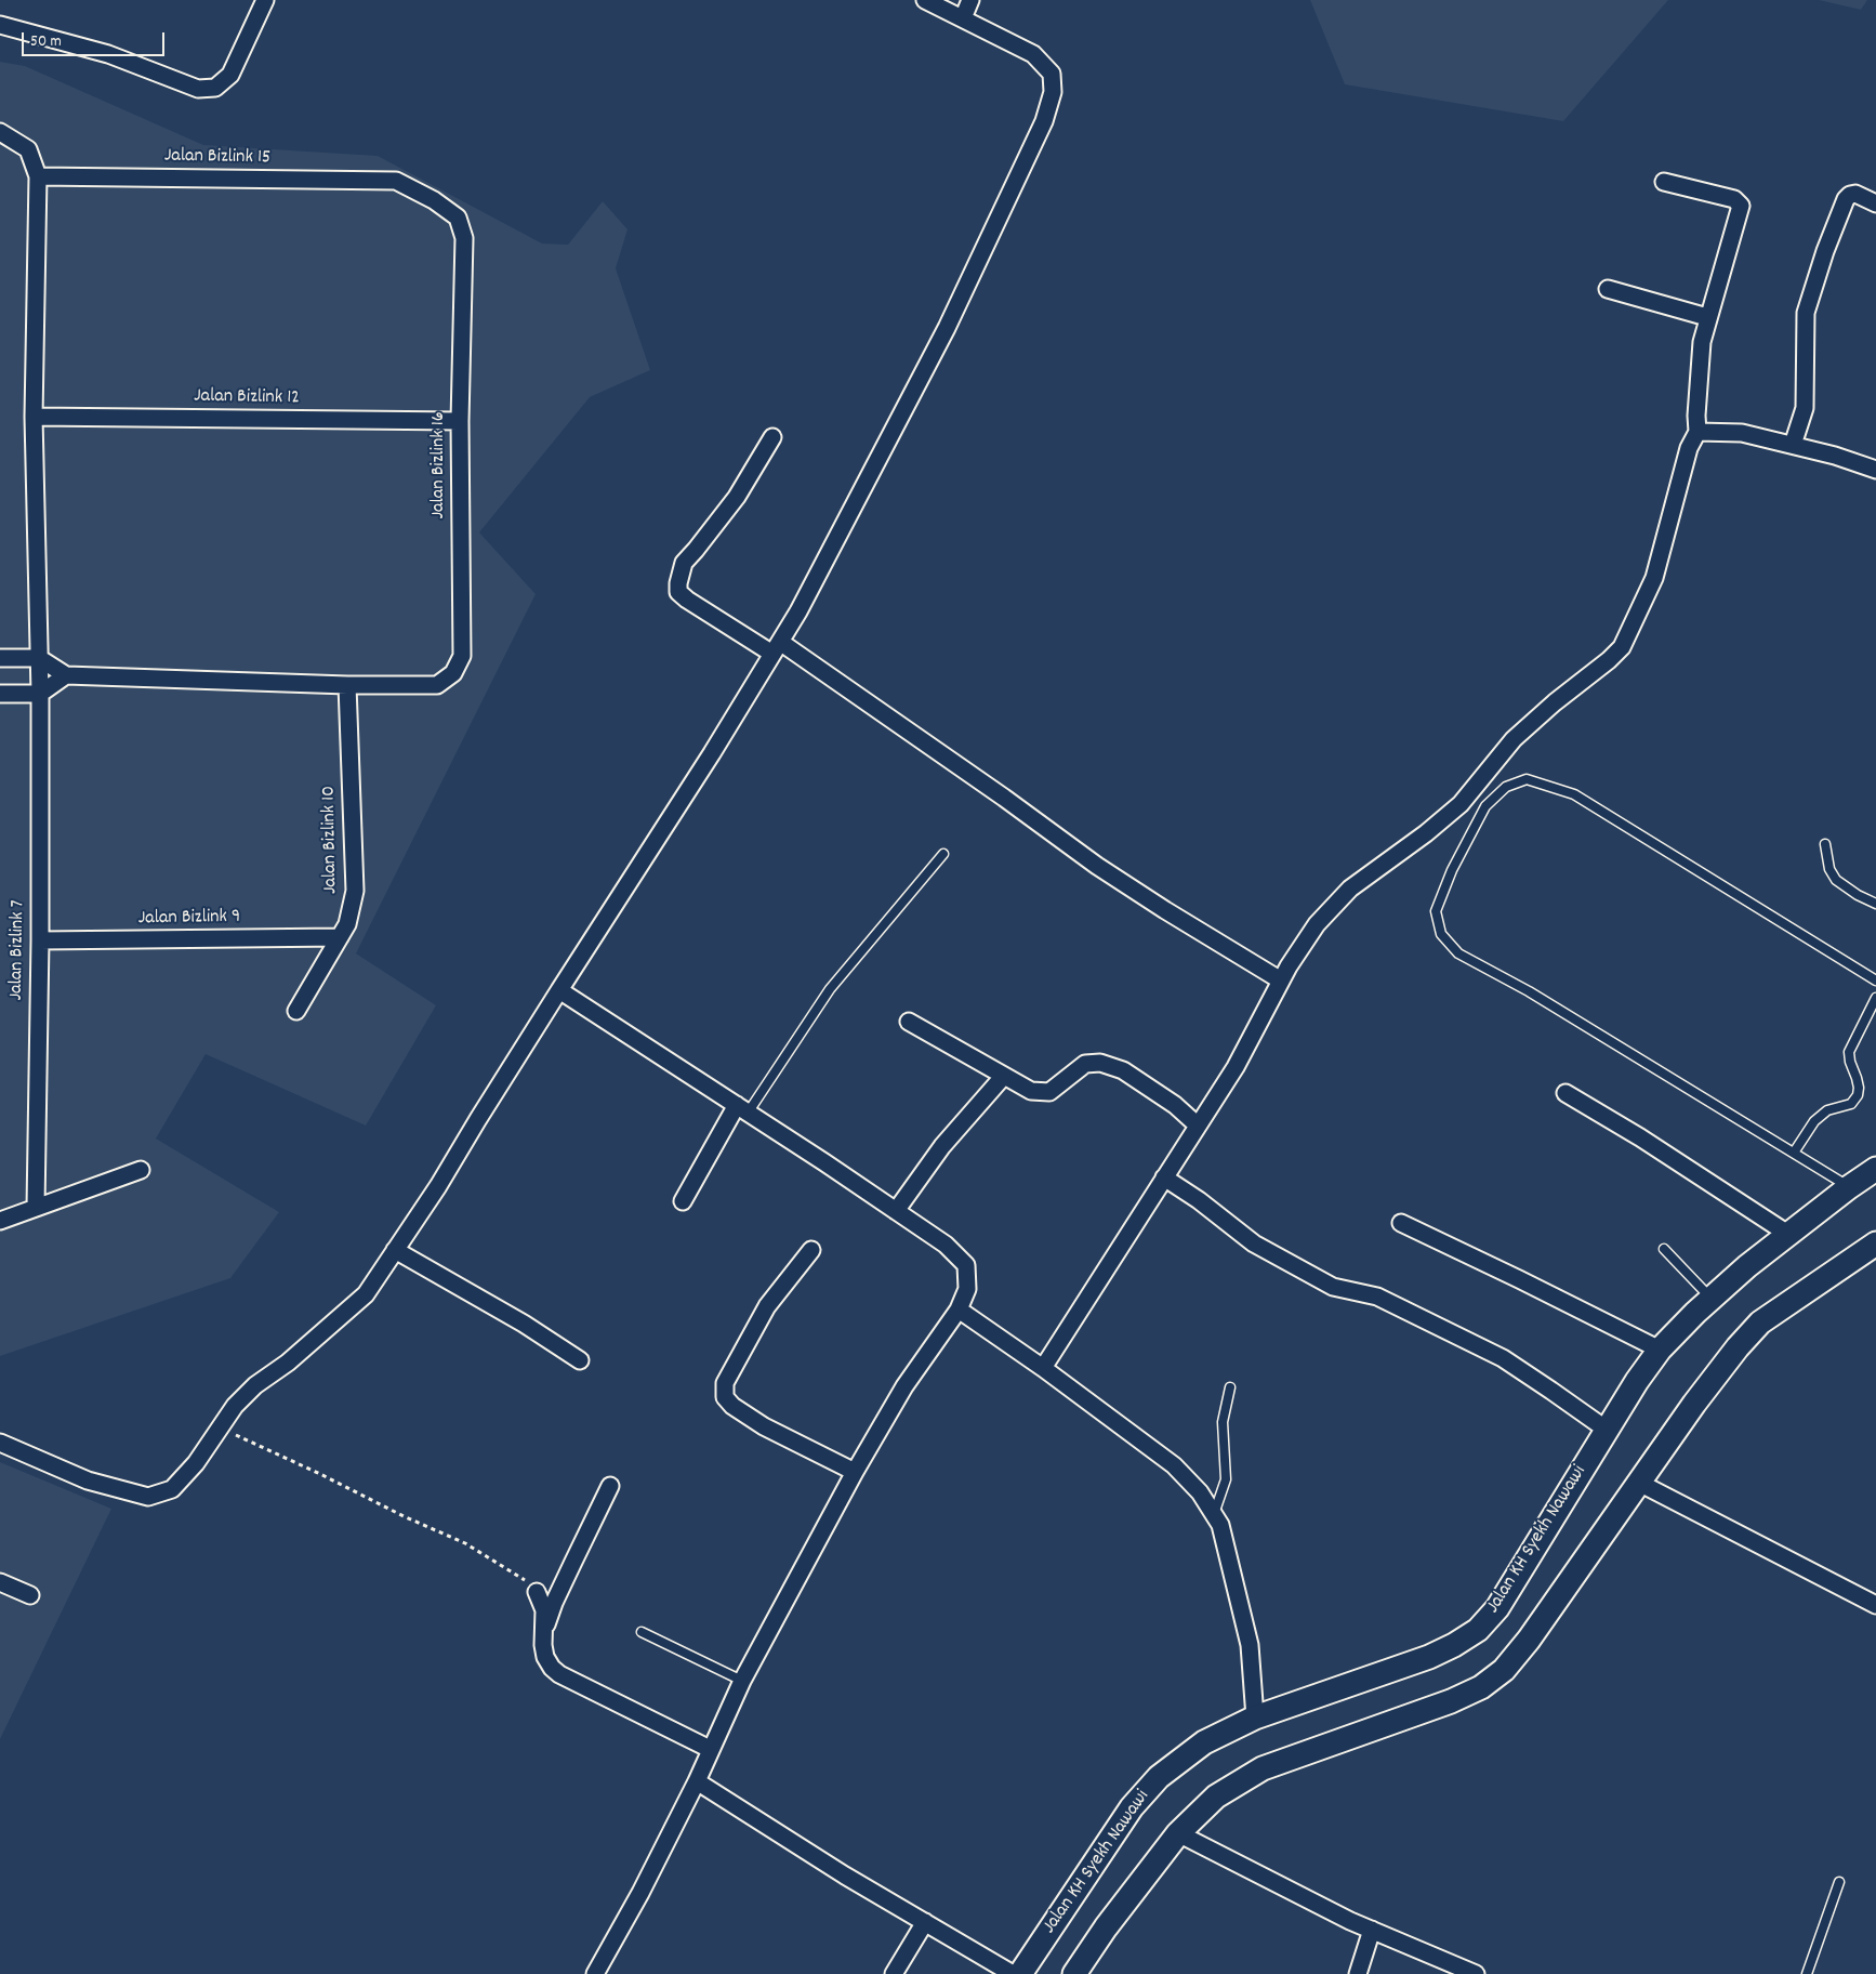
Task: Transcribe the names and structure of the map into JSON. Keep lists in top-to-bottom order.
{
  "streets": {
    "main road": ["Jalan KH Syekh Nawawi"],
    "street": [
      "Jalan Bizlink 15",
      "Jalan Bizlink 12",
      "Jalan Bizlink 16",
      "Jalan Bizlink 10",
      "Jalan Bizlink 9",
      "Jalan Bizlink 7"
    ]
  },
  "crossings": [
    ["Jalan Bizlink 15", "Jalan Bizlink 16"],
    ["Jalan Bizlink 15", "Jalan Bizlink 7"],
    ["Jalan Bizlink 12", "Jalan Bizlink 16"],
    ["Jalan Bizlink 12", "Jalan Bizlink 7"],
    ["Jalan Bizlink 16", "Jalan Bizlink 10"],
    ["Jalan Bizlink 10", "Jalan Bizlink 9"],
    ["Jalan Bizlink 9", "Jalan Bizlink 7"]
  ],
  "scale_bar": "50 m"
}
